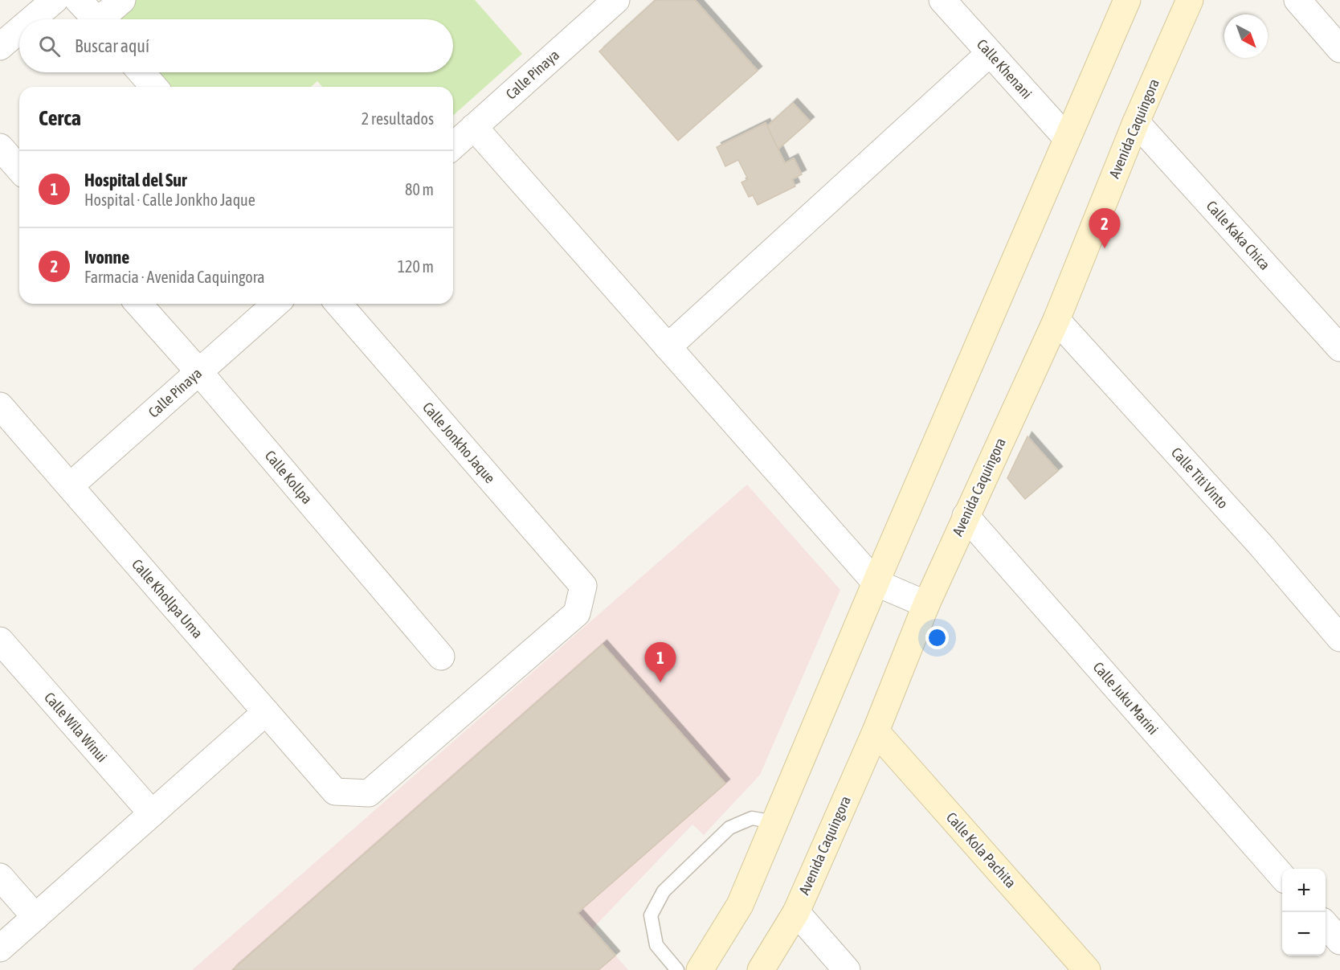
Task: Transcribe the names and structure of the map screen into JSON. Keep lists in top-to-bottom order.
{
  "streets": {
    "street": [
      "Calle Khenani",
      "Calle Pinaya",
      "Avenida Caquingora",
      "Calle Kaka Chica",
      "Calle Jonkho Jaque",
      "Calle Kollpa",
      "Calle Titi Vinto",
      "Calle Khollpa Uma",
      "Calle Juku Marini",
      "Calle Wila Winui",
      "Calle Kola Pachita"
    ]
  },
  "crossings": [
    ["Calle Pinaya", "Calle Kollpa"],
    ["Calle Pinaya", "Calle Khollpa Uma"],
    ["Avenida Caquingora", "Calle Kaka Chica"],
    ["Avenida Caquingora", "Calle Titi Vinto"],
    ["Avenida Caquingora", "Calle Juku Marini"],
    ["Avenida Caquingora", "Calle Kola Pachita"],
    ["Calle Jonkho Jaque", "Calle Khollpa Uma"]
  ],
  "north": "bottom right",
  "page": {
    "search": "Buscar aquí",
    "heading": ["Cerca", "2 resultados"],
    "list": [
      {
        "mark": "1",
        "name": "Hospital del Sur",
        "note": "Hospital · Calle Jonkho Jaque",
        "value": "80 m"
      },
      {
        "mark": "2",
        "name": "Ivonne",
        "note": "Farmacia · Avenida Caquingora",
        "value": "120 m"
      }
    ],
    "pins": ["2", "1"],
    "map_buttons": ["+", "−"]
  }
}
